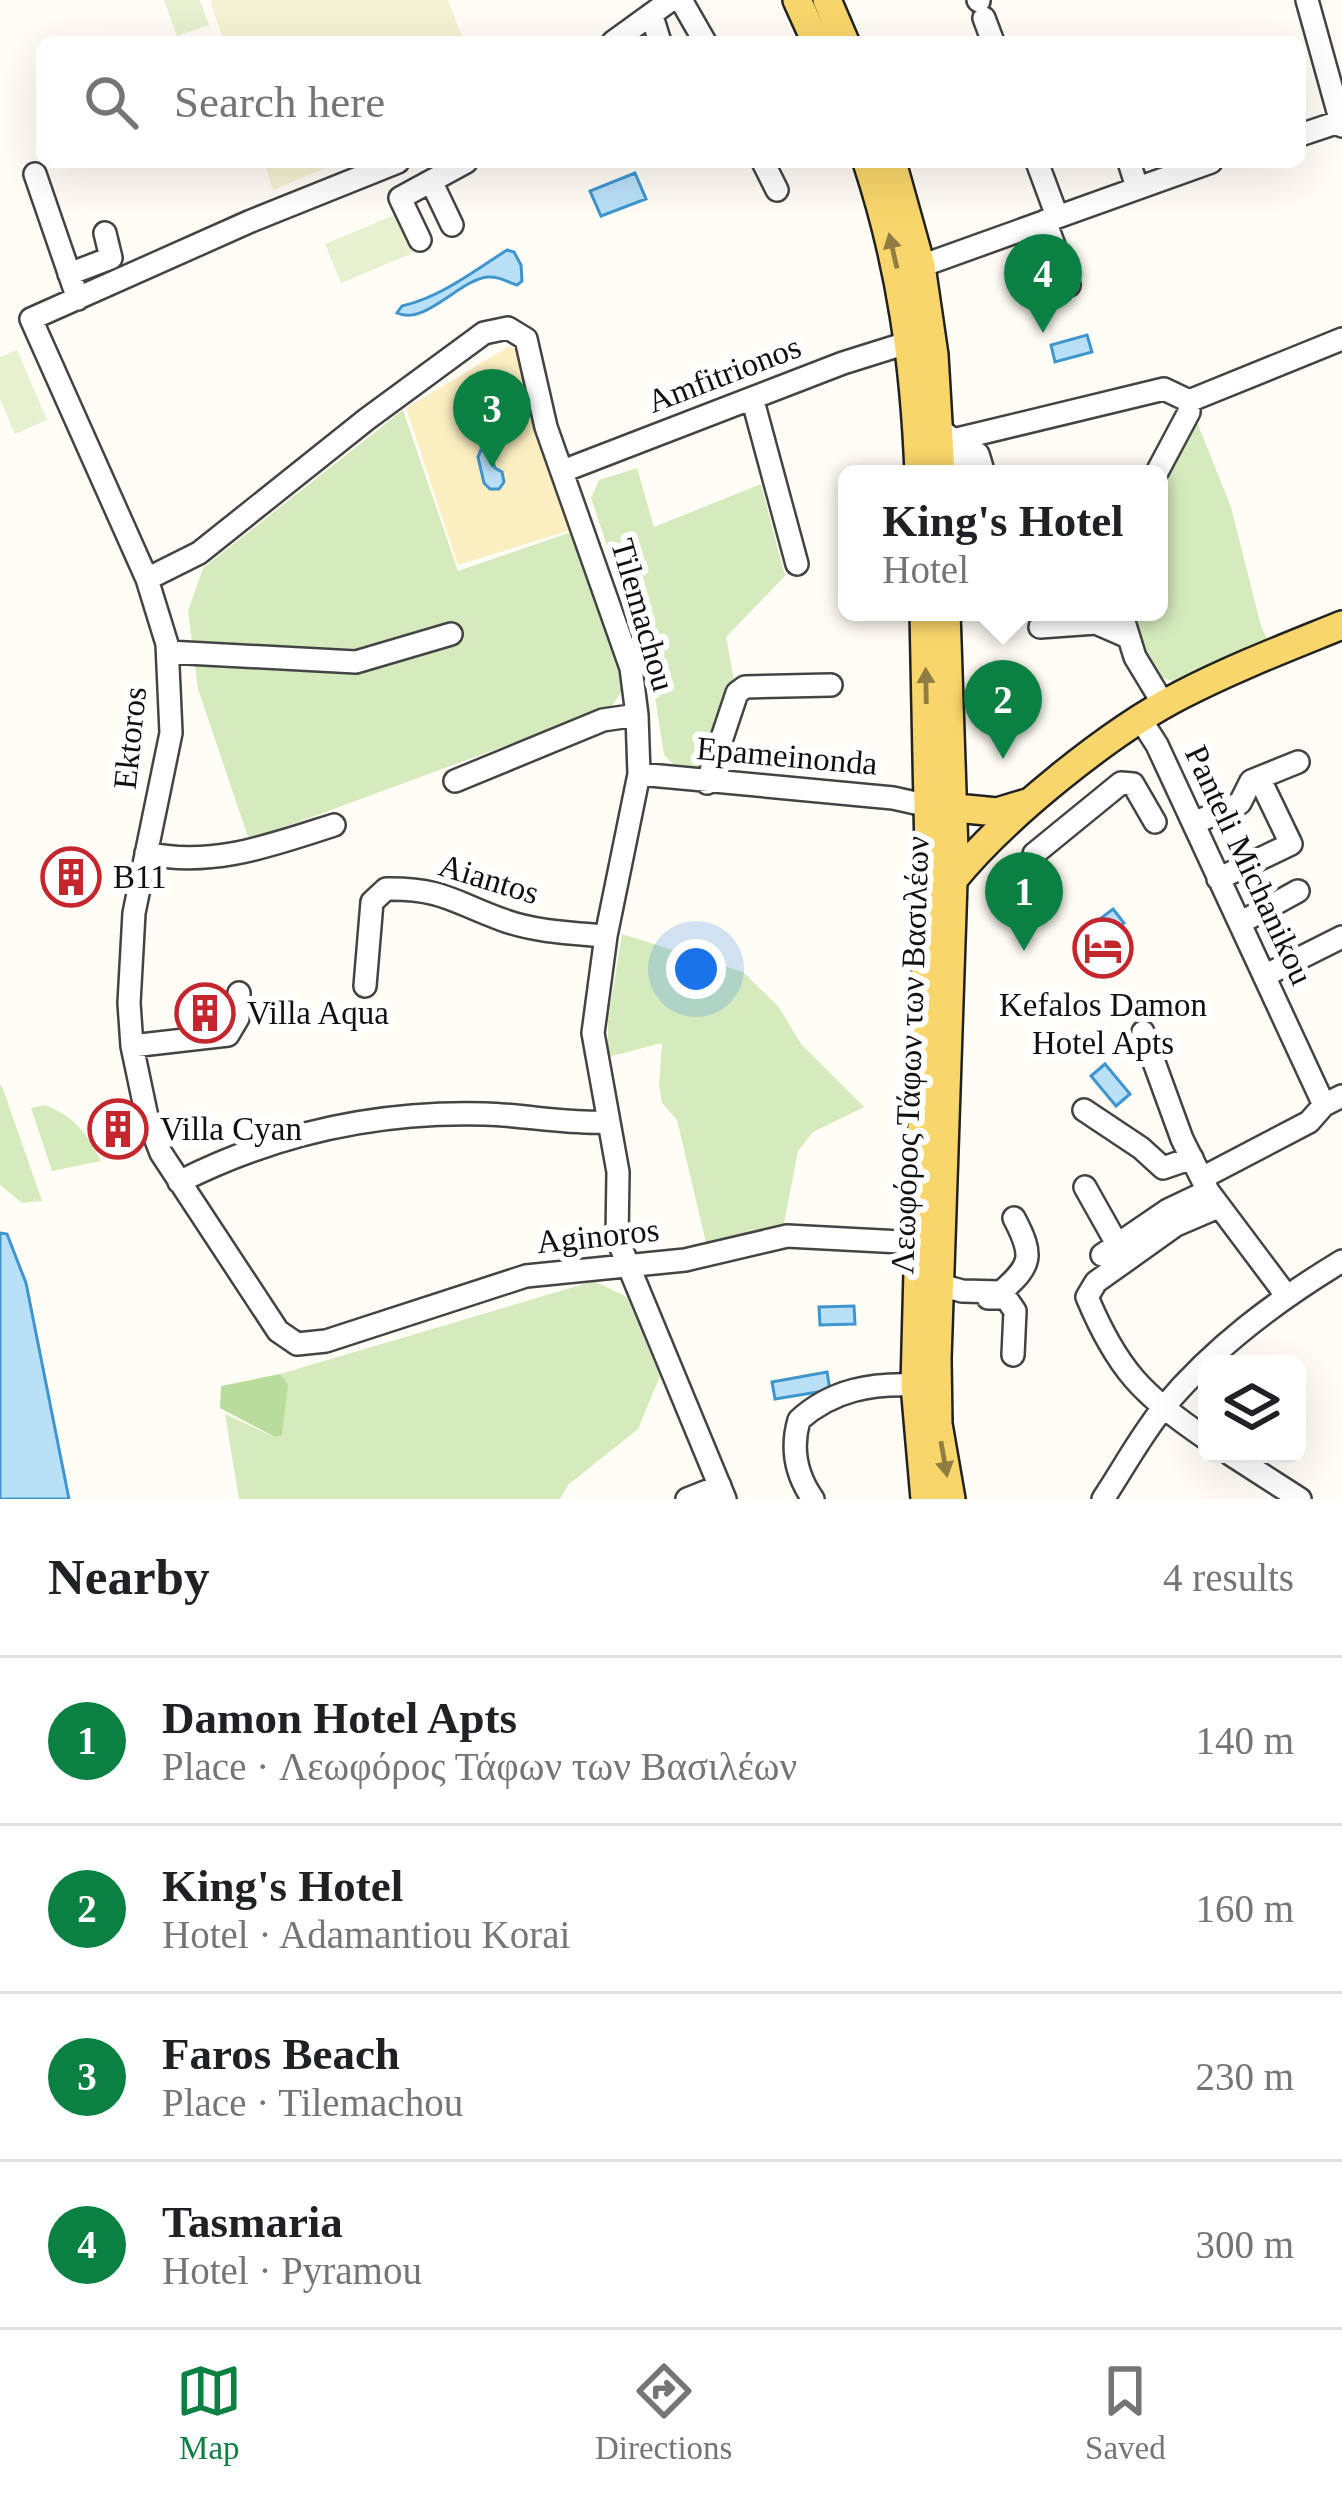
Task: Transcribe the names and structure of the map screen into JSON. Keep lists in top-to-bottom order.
{
  "streets": {
    "main road": ["Λεωφόρος Τάφων των Βασιλέων"],
    "street": [
      "Amfitrionos",
      "Tilemachou",
      "Ektoros",
      "Epameinonda",
      "Panteli Michanikou",
      "Aiantos",
      "Aginoros"
    ]
  },
  "crossings": [
    ["Amfitrionos", "Tilemachou"],
    ["Tilemachou", "Ektoros"],
    ["Tilemachou", "Epameinonda"],
    ["Tilemachou", "Aiantos"],
    ["Tilemachou", "Aginoros"],
    ["Ektoros", "Aginoros"],
    ["Epameinonda", "Λεωφόρος Τάφων των Βασιλέων"],
    ["Λεωφόρος Τάφων των Βασιλέων", "Aginoros"]
  ],
  "places": {
    "building": ["B11", "Villa Aqua", "Villa Cyan"],
    "hotel": ["Kefalos Damon Hotel Apts"]
  },
  "page": {
    "search": "Search here",
    "pins": [
      "4",
      "3",
      "2",
      "1"
    ],
    "popup": ["King's Hotel", "Hotel"],
    "heading": ["Nearby", "4 results"],
    "list": [
      {
        "mark": "1",
        "name": "Damon Hotel Apts",
        "note": "Place · Λεωφόρος Τάφων των Βασιλέων",
        "value": "140 m"
      },
      {
        "mark": "2",
        "name": "King's Hotel",
        "note": "Hotel · Adamantiou Korai",
        "value": "160 m"
      },
      {
        "mark": "3",
        "name": "Faros Beach",
        "note": "Place · Tilemachou",
        "value": "230 m"
      },
      {
        "mark": "4",
        "name": "Tasmaria",
        "note": "Hotel · Pyramou",
        "value": "300 m"
      }
    ],
    "nav": ["Map", "Directions", "Saved"]
  }
}
